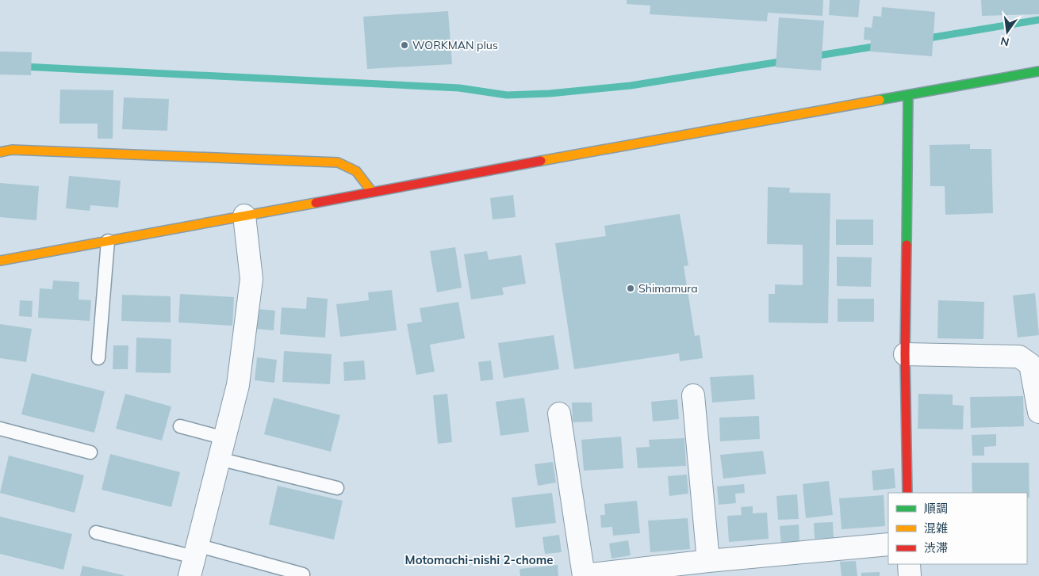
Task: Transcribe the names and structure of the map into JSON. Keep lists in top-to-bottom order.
{
  "districts": ["Motomachi-nishi 2-chome"],
  "places": ["WORKMAN plus", "Shimamura"],
  "legend": ["順調", "混雑", "渋滞"],
  "north": "bottom"
}
